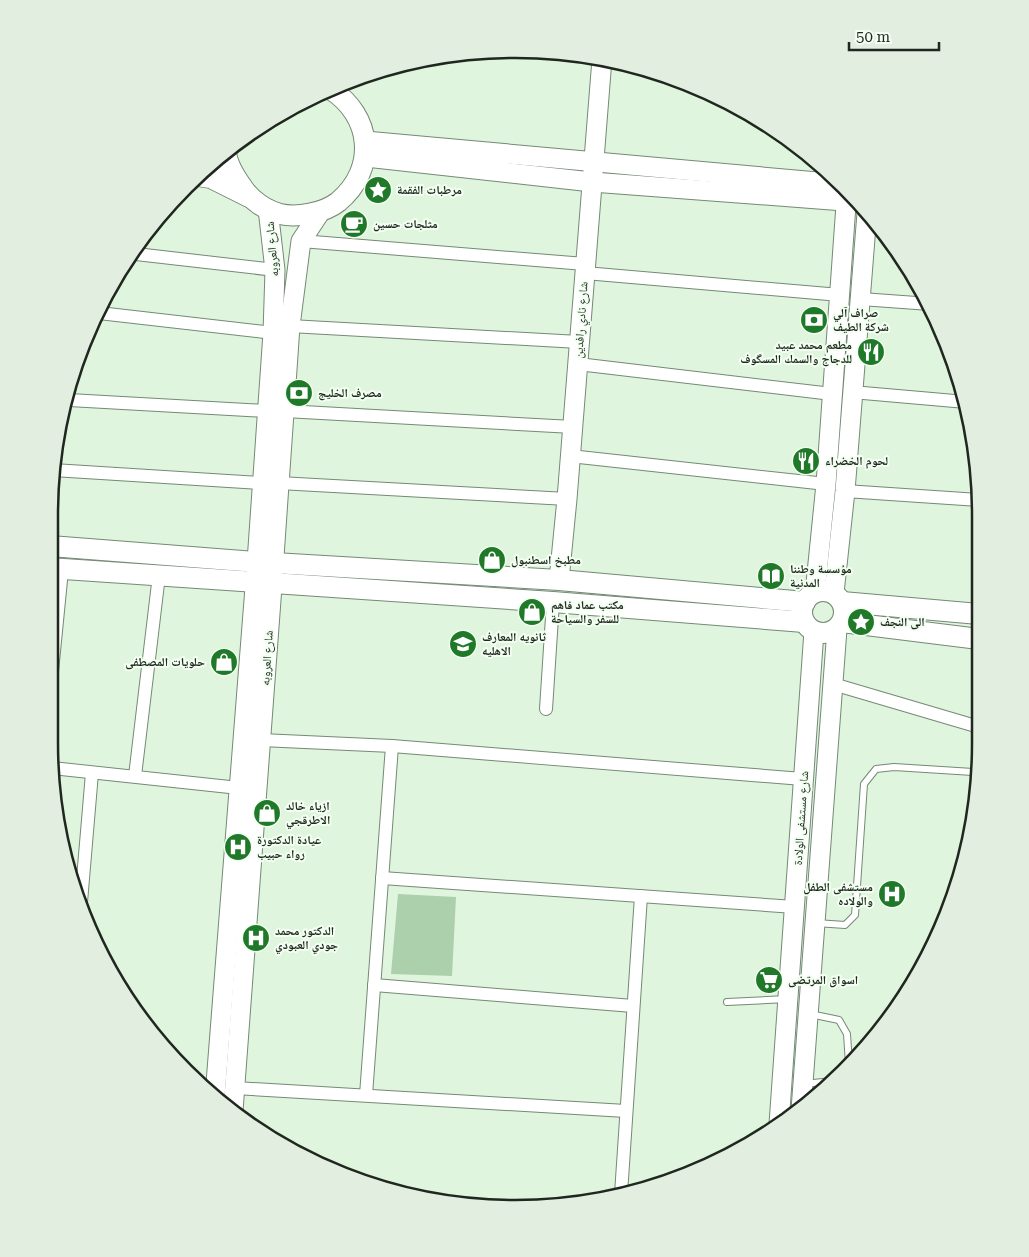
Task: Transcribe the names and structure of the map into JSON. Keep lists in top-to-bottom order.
{
  "streets": {
    "main road": ["شارع العروبه", "شارع نادي رافدين", "شارع مستشفى الولادة"]
  },
  "places": {
    "place": ["مرطبات الفقمة", "الى النجف"],
    "cafe": ["مثلجات حسين"],
    "bank": ["صراف آلي شركة الطيف", "مصرف الخليج"],
    "restaurant": ["مطعم محمد عبيد للدجاج والسمك المسگوف", "لحوم الخضراء"],
    "shop": [
      "مطبخ اسطنبول",
      "مكتب عماد فاهم للسفر والسياحة",
      "حلويات المصطفى",
      "ازياء خالد الاطرقجي"
    ],
    "library": ["مؤسسة وطننا المدنية"],
    "school or university": ["ثانويه المعارف الاهليه"],
    "hospital": ["عيادة الدكتورة رواء حبيب", "مستشفى الطفل والولاده", "الدكتور محمد جودي العبودي"],
    "supermarket": ["اسواق المرتضى"]
  },
  "scale_bar": "50 m"
}
